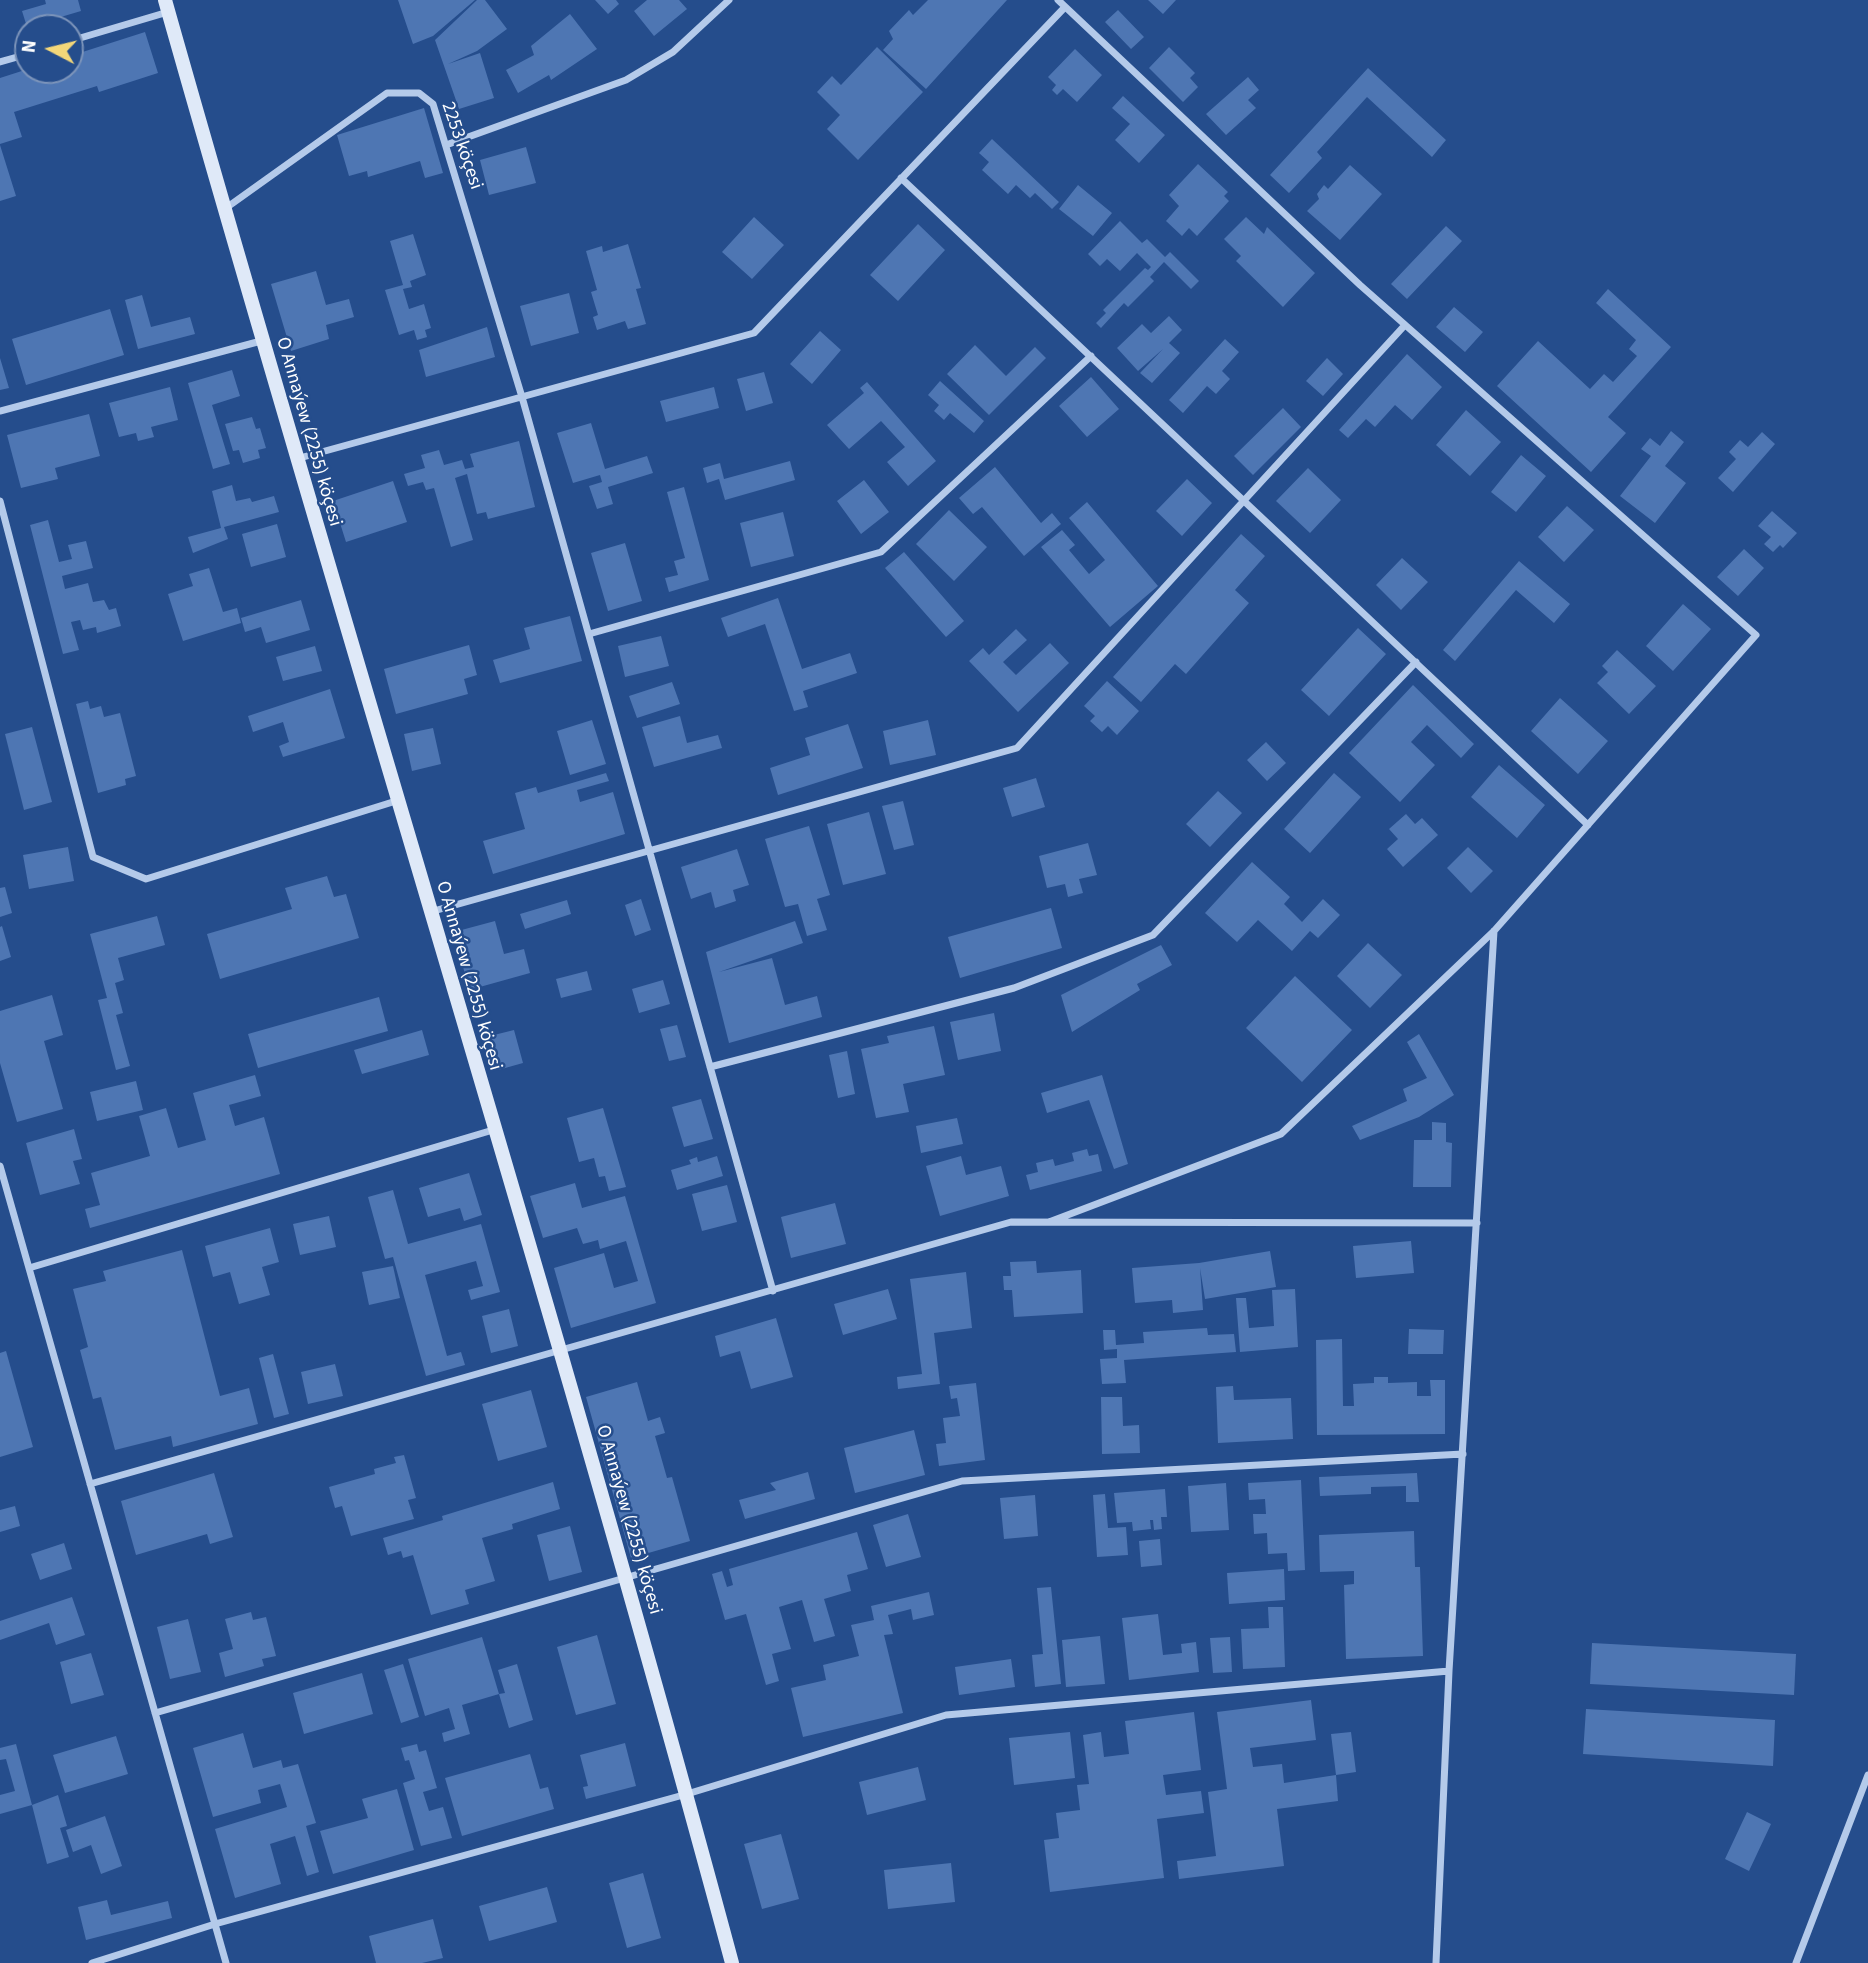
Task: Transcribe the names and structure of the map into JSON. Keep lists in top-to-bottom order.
{
  "streets": {
    "main road": ["O Annaýew (2255) köçesi"],
    "street": ["2253 köçesi"]
  },
  "crossings": [
    ["2253 köçesi", "O Annaýew (2255) köçesi"]
  ],
  "north": "left"
}
